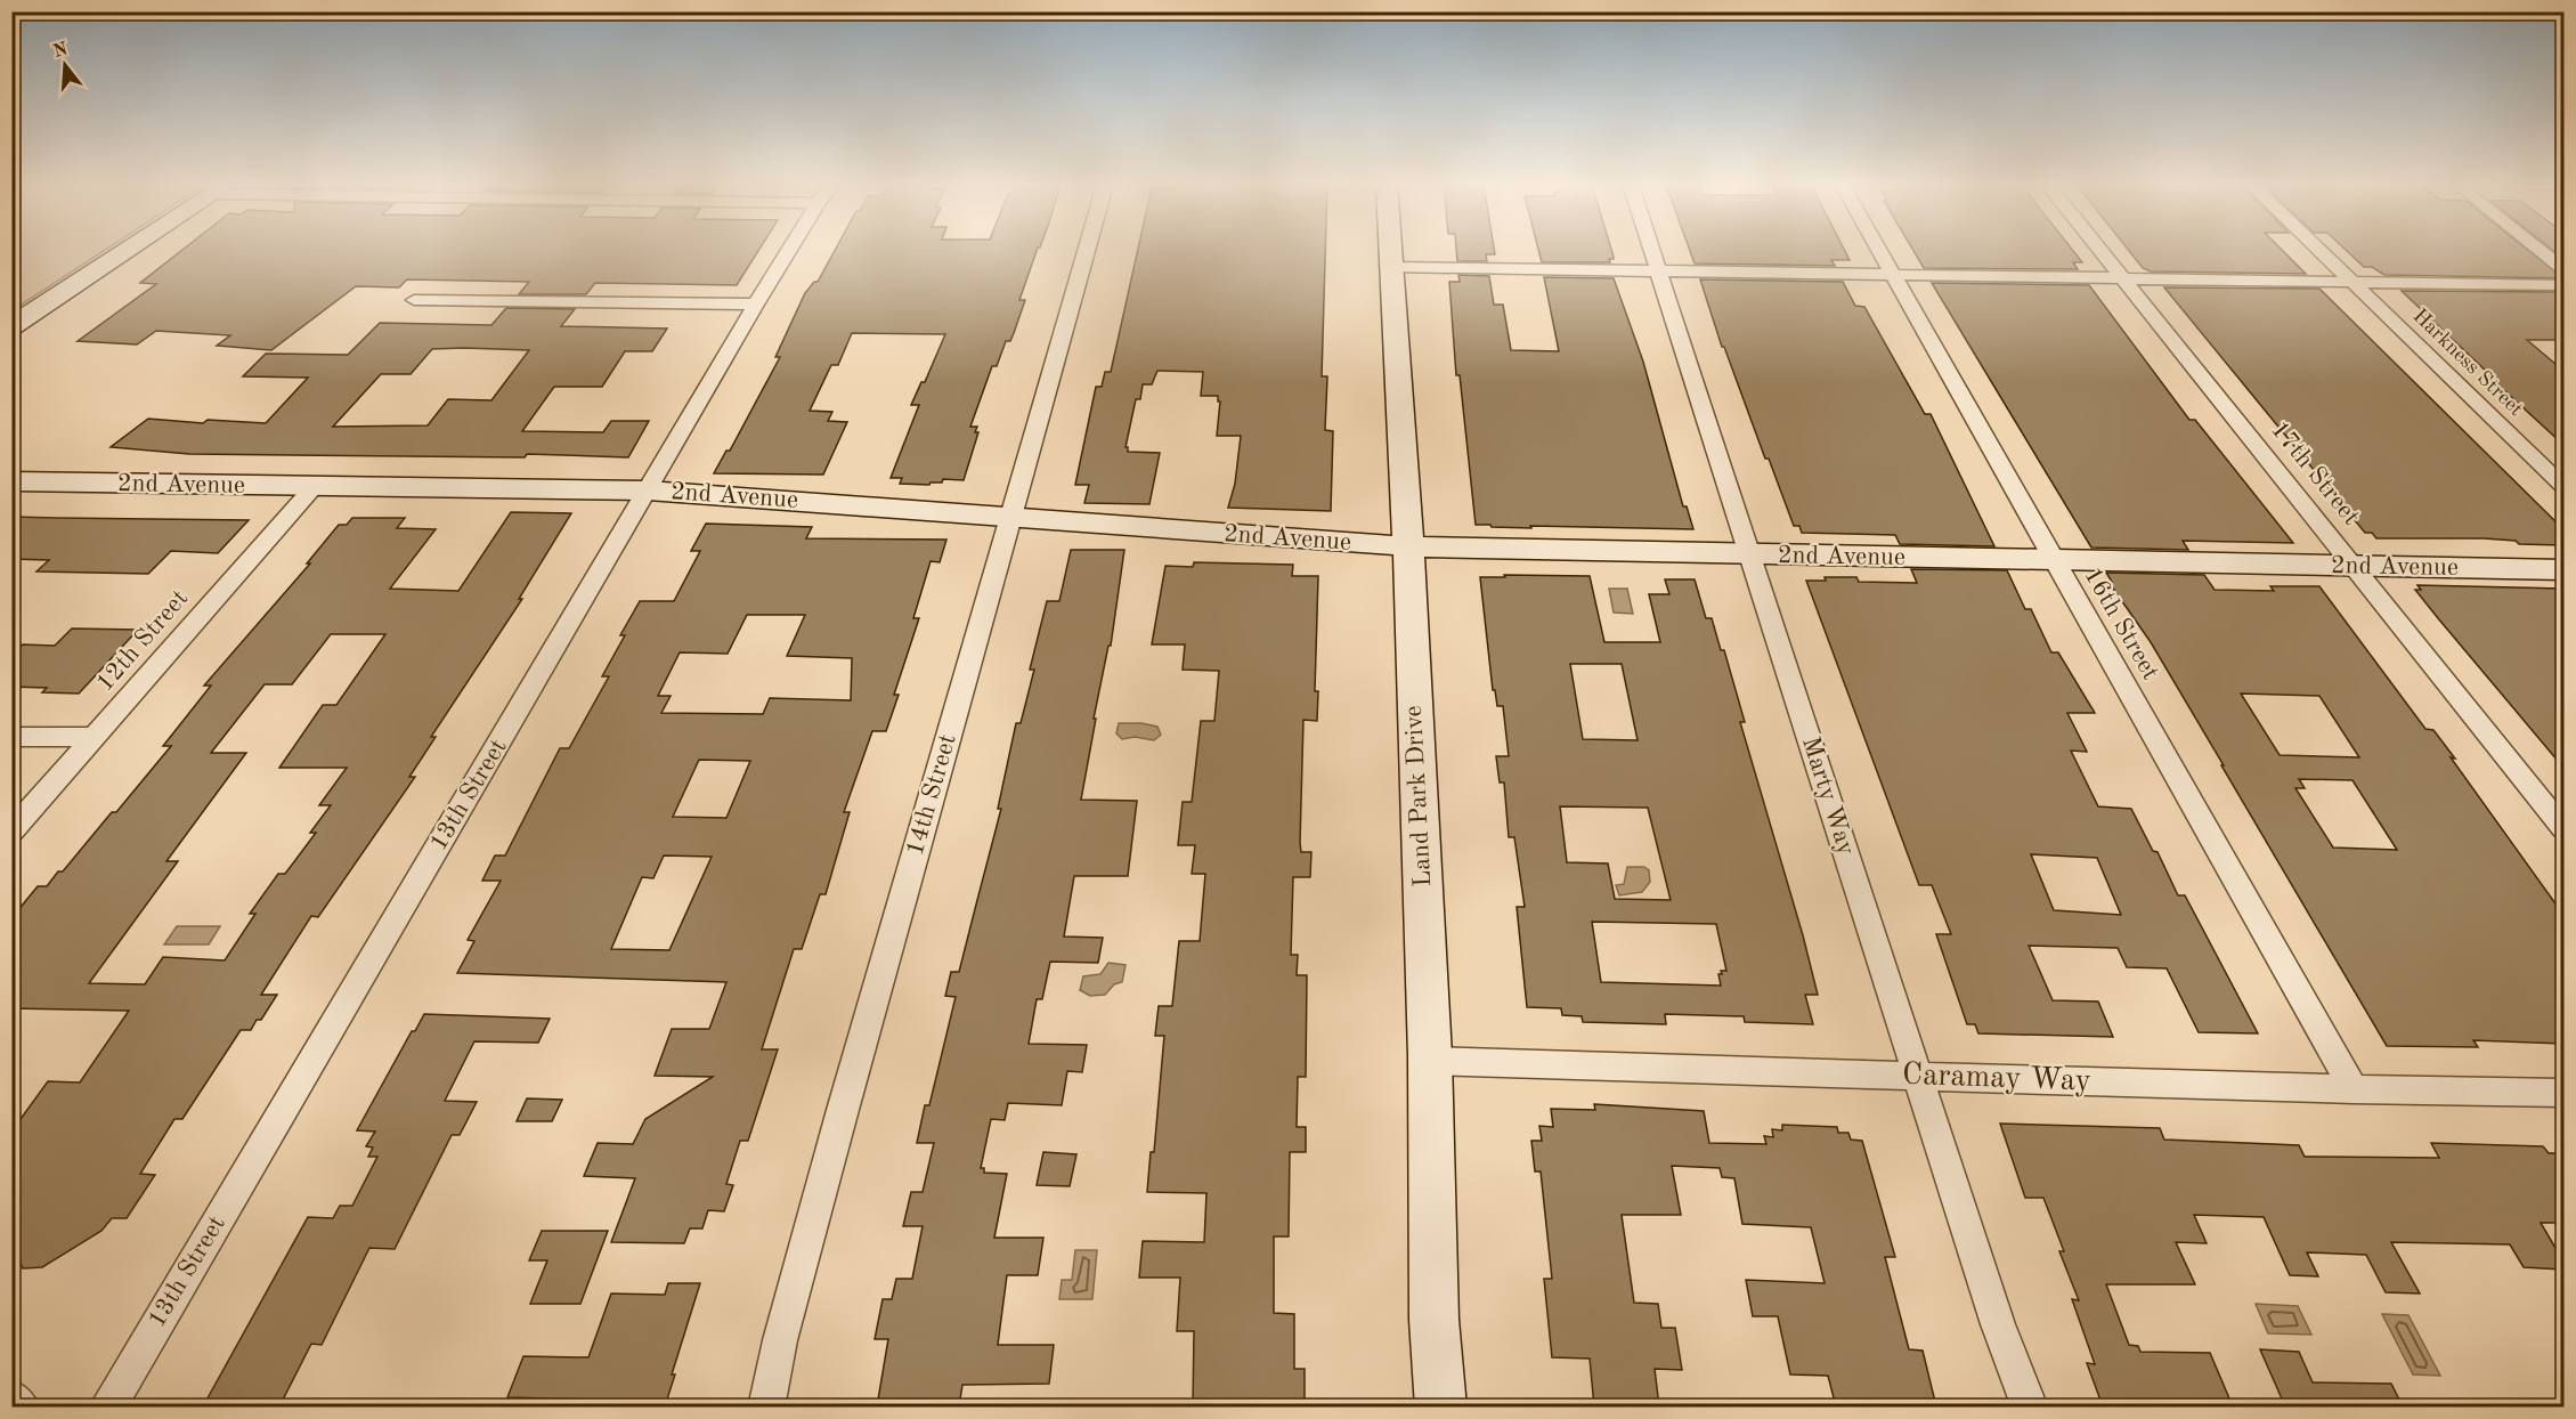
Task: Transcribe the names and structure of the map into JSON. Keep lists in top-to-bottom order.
{
  "streets": {
    "street": [
      "Harkness Street",
      "17th Street",
      "2nd Avenue",
      "16th Street",
      "12th Street",
      "13th Street",
      "14th Street",
      "Land Park Drive",
      "Marty Way",
      "Caramay Way"
    ]
  },
  "crossings": [
    ["17th Street", "2nd Avenue"],
    ["2nd Avenue", "16th Street"],
    ["2nd Avenue", "12th Street"],
    ["2nd Avenue", "13th Street"],
    ["2nd Avenue", "14th Street"],
    ["2nd Avenue", "Land Park Drive"],
    ["2nd Avenue", "Marty Way"],
    ["16th Street", "Caramay Way"],
    ["Land Park Drive", "Caramay Way"],
    ["Marty Way", "Caramay Way"]
  ],
  "north": "top"
}
